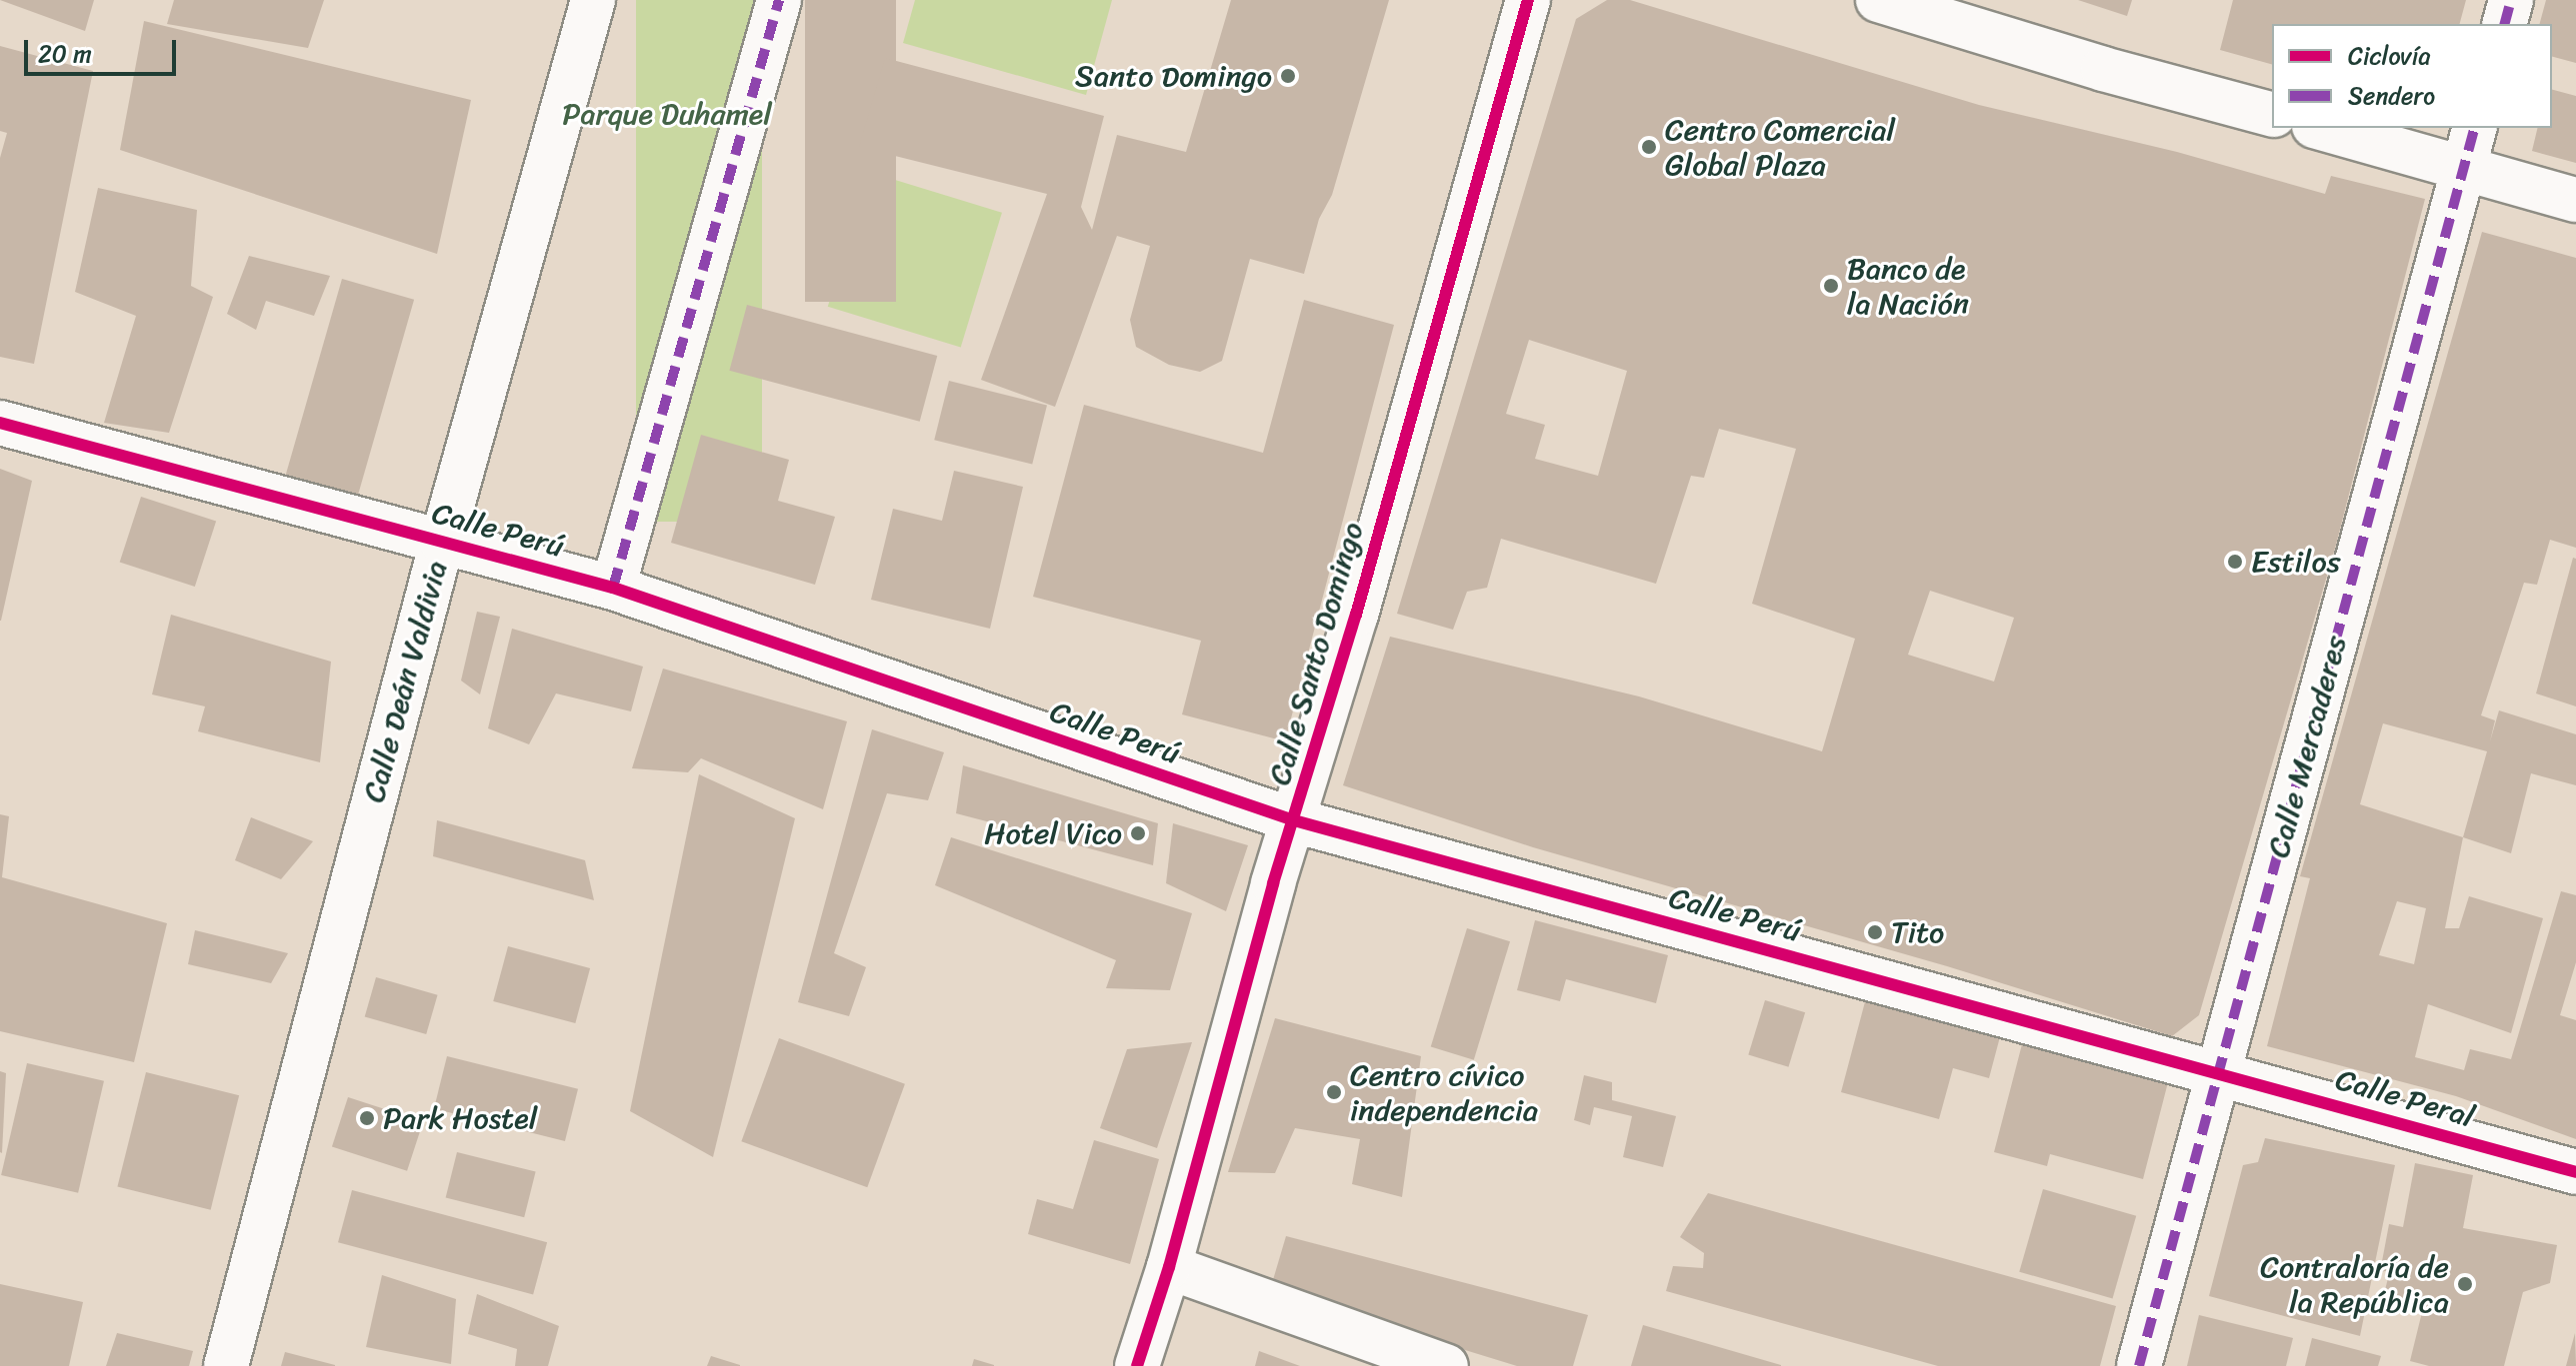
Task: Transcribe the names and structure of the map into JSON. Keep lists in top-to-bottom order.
{
  "streets": {
    "street": [
      "Calle Perú",
      "Calle Santo Domingo",
      "Calle Deán Valdivia",
      "Calle Mercaderes",
      "Calle Peral"
    ]
  },
  "crossings": [
    ["Calle Perú", "Calle Santo Domingo"],
    ["Calle Perú", "Calle Deán Valdivia"],
    ["Calle Perú", "Calle Mercaderes"],
    ["Calle Perú", "Calle Peral"],
    ["Calle Mercaderes", "Calle Peral"]
  ],
  "parks": ["Parque Duhamel"],
  "places": [
    "Santo Domingo",
    "Centro Comercial Global Plaza",
    "Banco de la Nación",
    "Estilos",
    "Hotel Vico",
    "Tito",
    "Centro cívico independencia",
    "Park Hostel",
    "Contraloría de la República"
  ],
  "legend": ["Ciclovía", "Sendero"],
  "scale_bar": "20 m"
}
